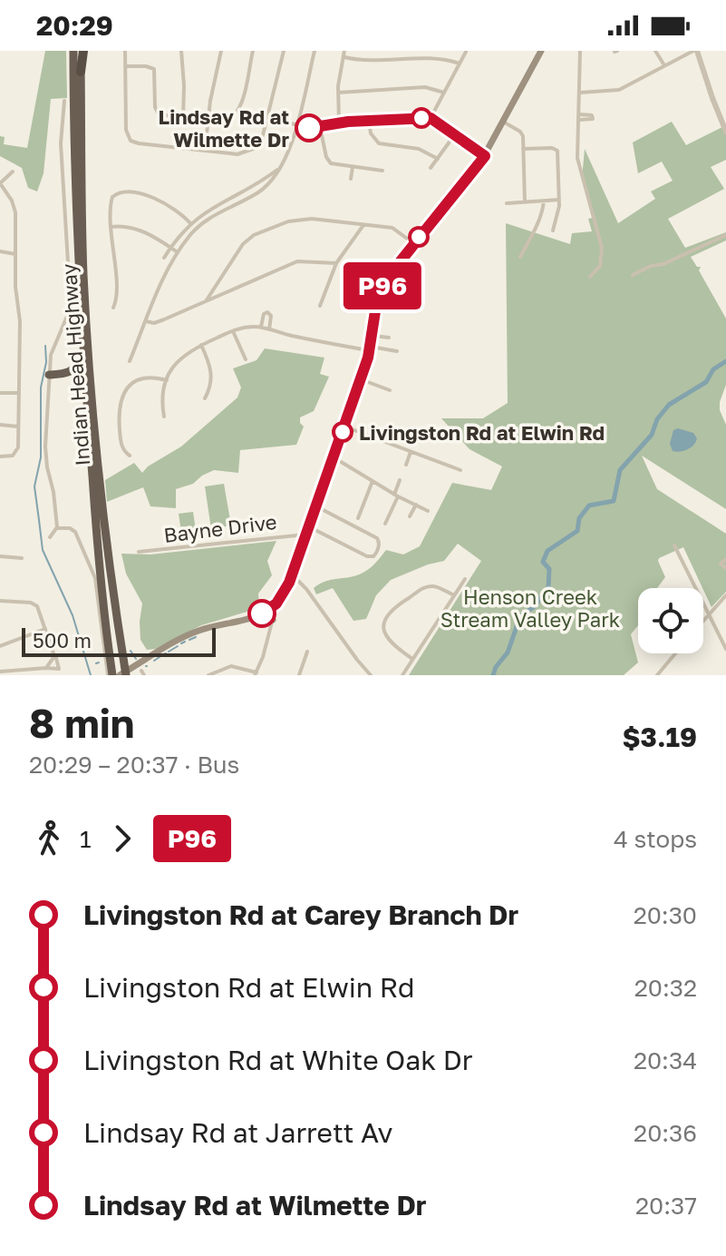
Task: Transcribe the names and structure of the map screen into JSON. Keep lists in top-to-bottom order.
{
  "streets": {
    "highway": ["Indian Head Highway"],
    "street": ["Bayne Drive"]
  },
  "parks": ["Henson Creek Stream Valley Park"],
  "places": ["Lindsay Rd at Wilmette Dr", "Livingston Rd at Elwin Rd"],
  "lines": ["bus line P96"],
  "scale_bar": "500 m",
  "page": {
    "status": "20:29",
    "on_map": "P96",
    "scale": "500 m",
    "heading": ["8 min", "20:29 – 20:37 · Bus", "$3.19"],
    "legs": ["1", "P96", "4 stops"],
    "list": [
      {
        "name": "Livingston Rd at Carey Branch Dr",
        "value": "20:30"
      },
      {
        "name": "Livingston Rd at Elwin Rd",
        "value": "20:32"
      },
      {
        "name": "Livingston Rd at White Oak Dr",
        "value": "20:34"
      },
      {
        "name": "Lindsay Rd at Jarrett Av",
        "value": "20:36"
      },
      {
        "name": "Lindsay Rd at Wilmette Dr",
        "value": "20:37"
      }
    ]
  }
}
